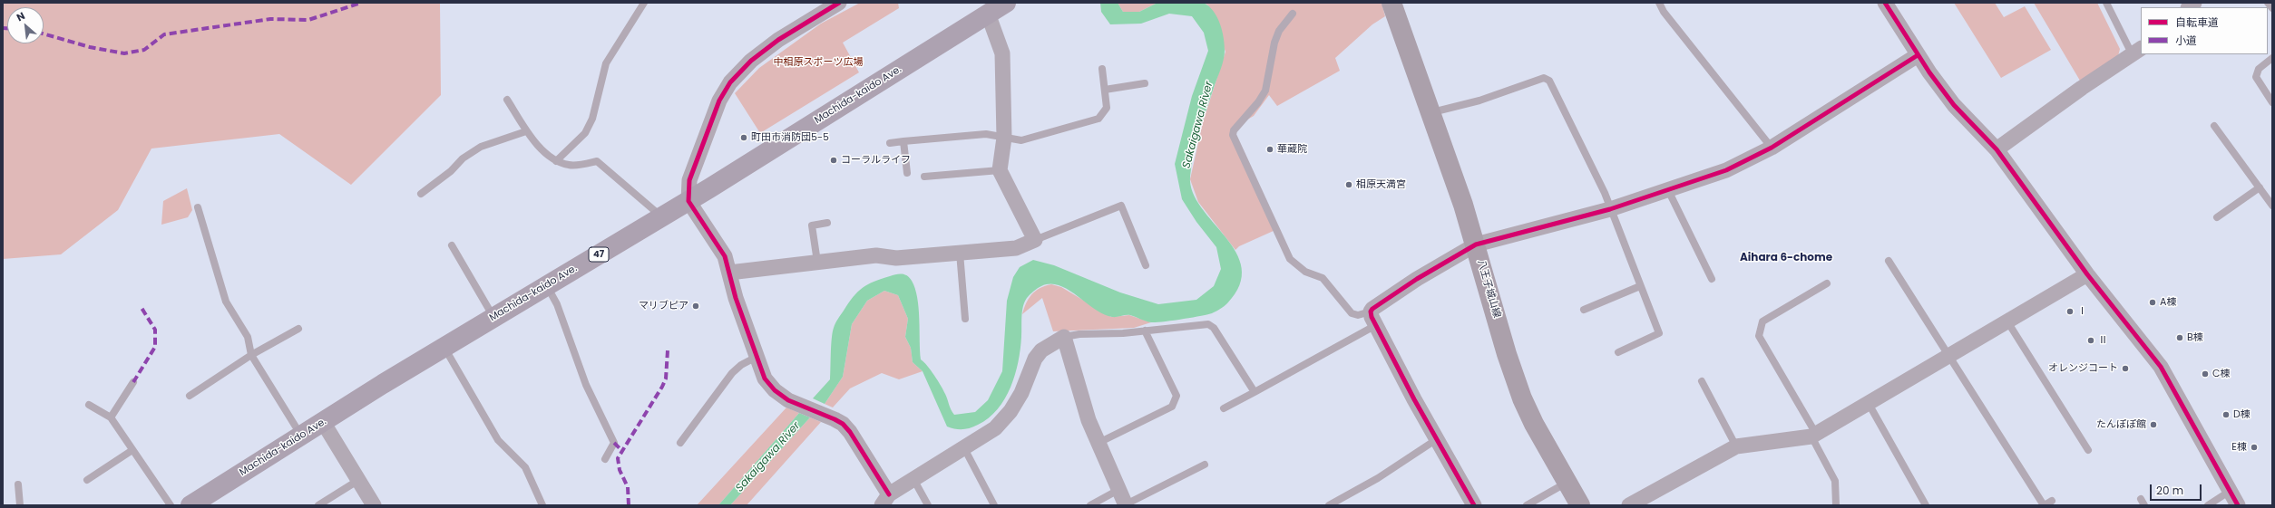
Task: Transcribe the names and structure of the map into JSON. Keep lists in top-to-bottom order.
{
  "streets": {
    "main road": ["Machida-kaido Ave.", "47", "八王子城山線"]
  },
  "districts": ["Aihara 6-chome"],
  "water": ["Sakaigawa River"],
  "parks": ["中相原スポーツ広場"],
  "places": [
    "町田市消防団5-5",
    "華蔵院",
    "コーラルライフ",
    "相原天満宮",
    "A棟",
    "マリブピア",
    "Ⅰ",
    "B棟",
    "Ⅱ",
    "オレンジコート",
    "C棟",
    "D棟",
    "たんぽぽ館",
    "E棟"
  ],
  "legend": ["自転車道", "小道"],
  "scale_bar": "20 m",
  "north": "top left"
}
